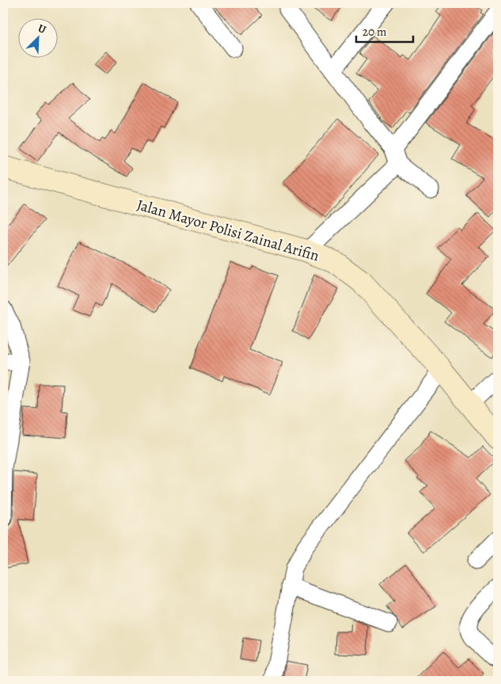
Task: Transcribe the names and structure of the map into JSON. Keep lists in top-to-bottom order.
{
  "streets": {
    "main road": ["Jalan Mayor Polisi Zainal Arifin"]
  },
  "scale_bar": "20 m",
  "north": "top right"
}
